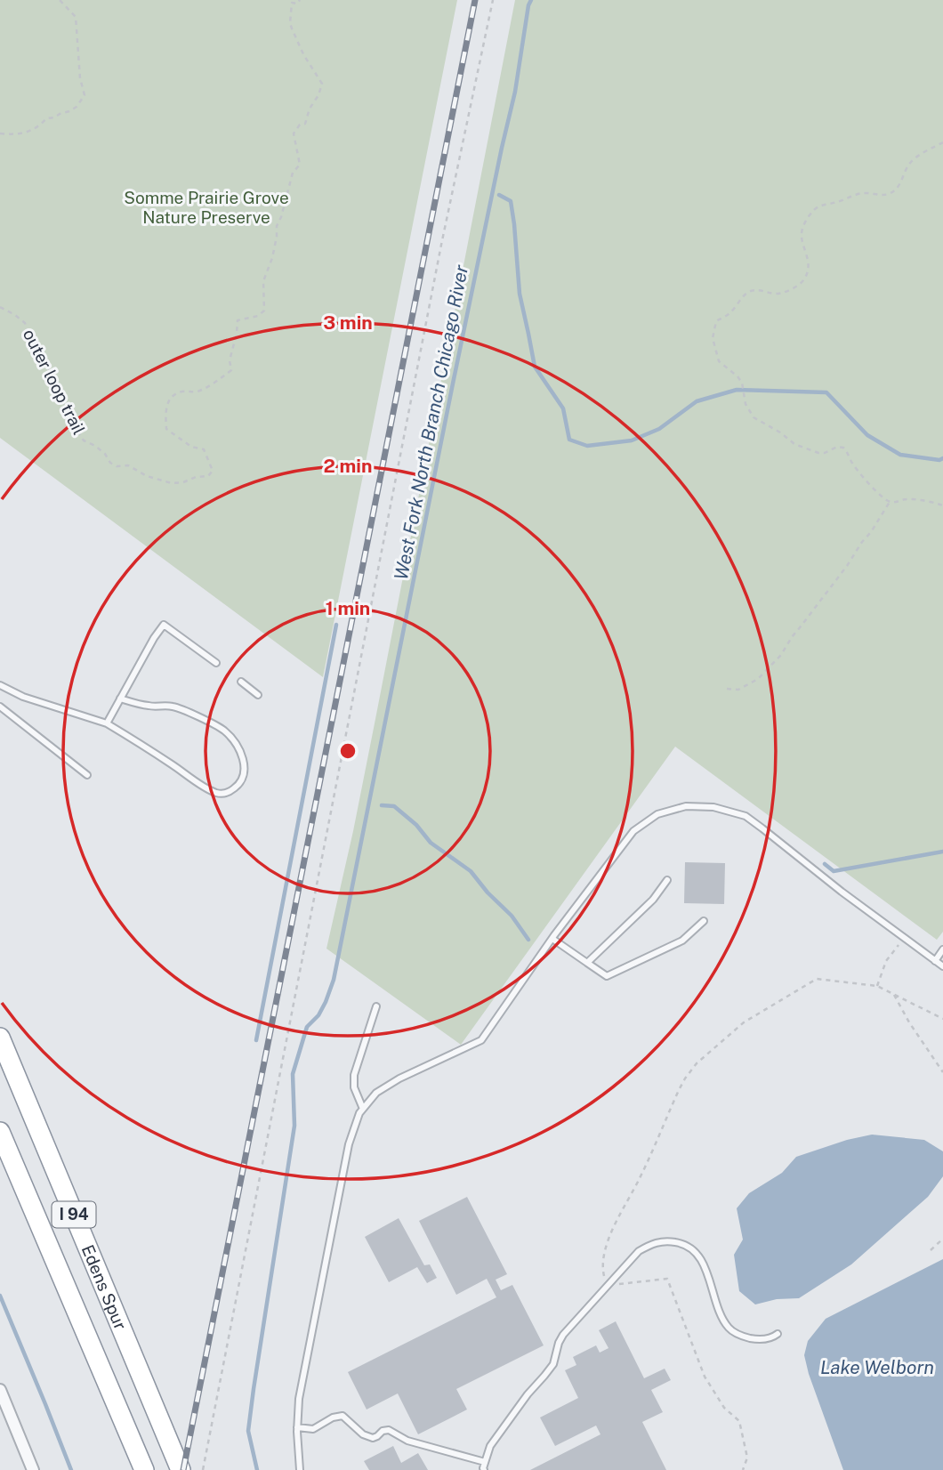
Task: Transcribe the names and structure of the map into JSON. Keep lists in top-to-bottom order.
{
  "streets": {
    "highway": ["I 94", "Edens Spur"],
    "path": ["outer loop trail"]
  },
  "water": ["West Fork North Branch Chicago River", "Lake Welborn"],
  "parks": ["Somme Prairie Grove Nature Preserve"],
  "rings": ["3 min", "2 min", "1 min"]
}
